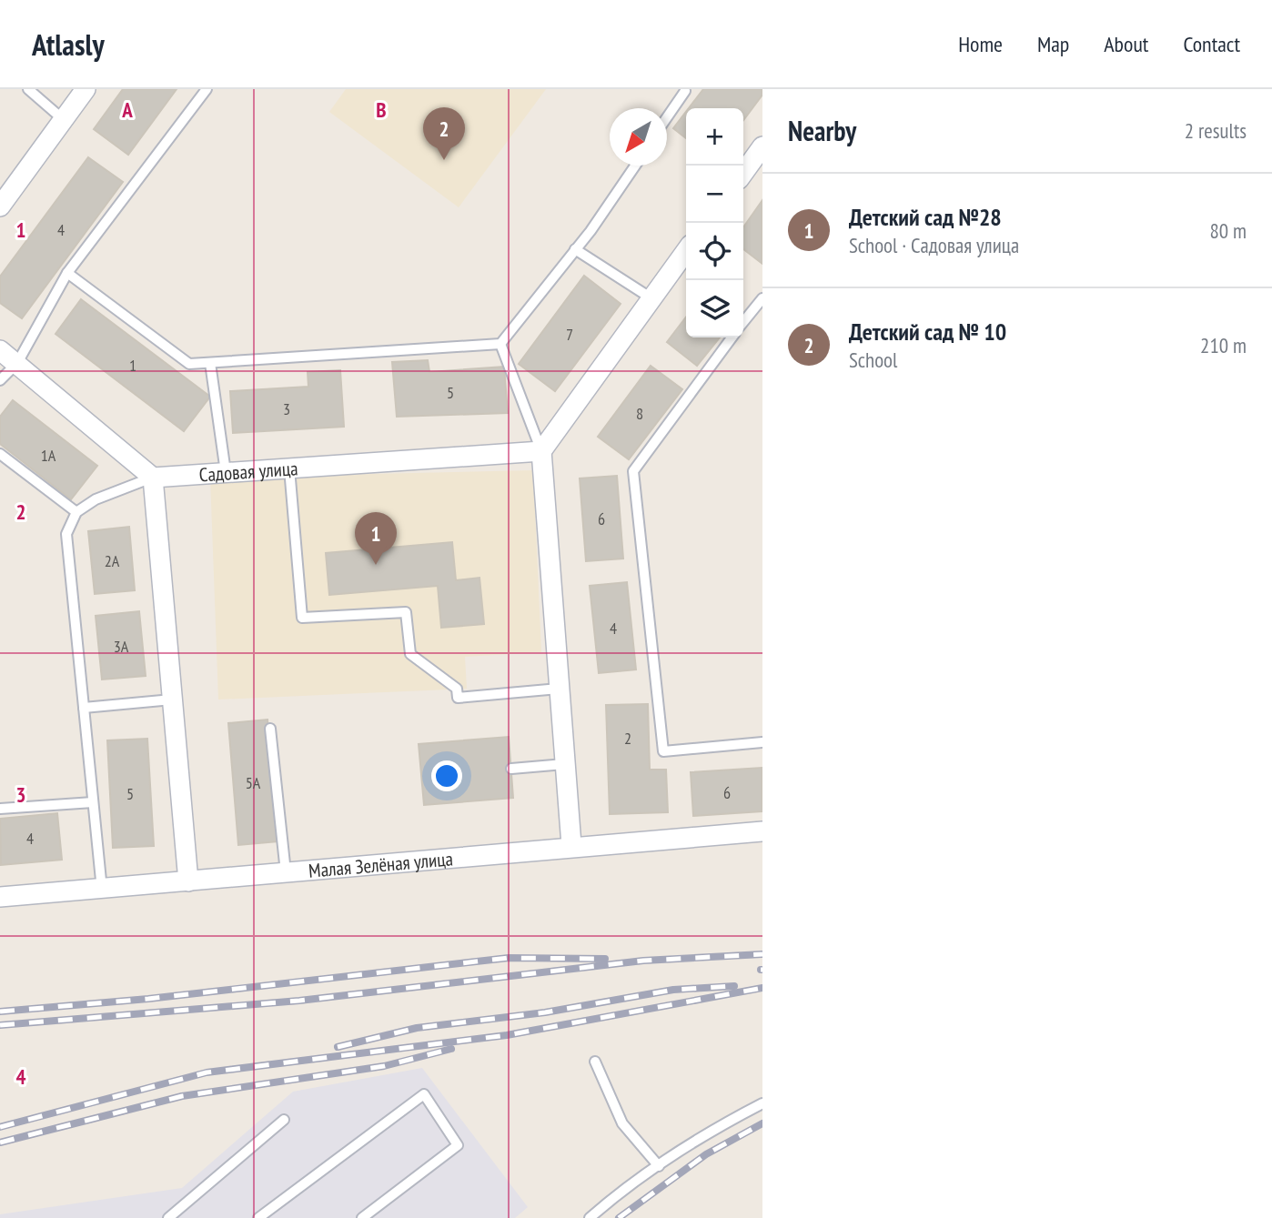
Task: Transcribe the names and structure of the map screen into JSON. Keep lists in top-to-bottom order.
{
  "streets": {
    "street": ["Садовая улица", "Малая Зелёная улица"]
  },
  "house_numbers": [
    "4",
    "7",
    "1",
    "5",
    "3",
    "8",
    "1А",
    "6",
    "2А",
    "4",
    "3А",
    "2",
    "5А",
    "6",
    "5",
    "4"
  ],
  "north": "bottom left",
  "page": {
    "header": "Atlasly",
    "nav": [
      "Home",
      "Map",
      "About",
      "Contact"
    ],
    "heading": ["Nearby", "2 results"],
    "pins": ["2", "1"],
    "map_buttons": ["+", "−"],
    "list": [
      {
        "mark": "1",
        "name": "Детский сад №28",
        "note": "School · Садовая улица",
        "value": "80 m"
      },
      {
        "mark": "2",
        "name": "Детский сад № 10",
        "note": "School",
        "value": "210 m"
      }
    ]
  },
  "grid": {
    "columns": ["A", "B"],
    "rows": [
      "1",
      "2",
      "3",
      "4"
    ]
  }
}
